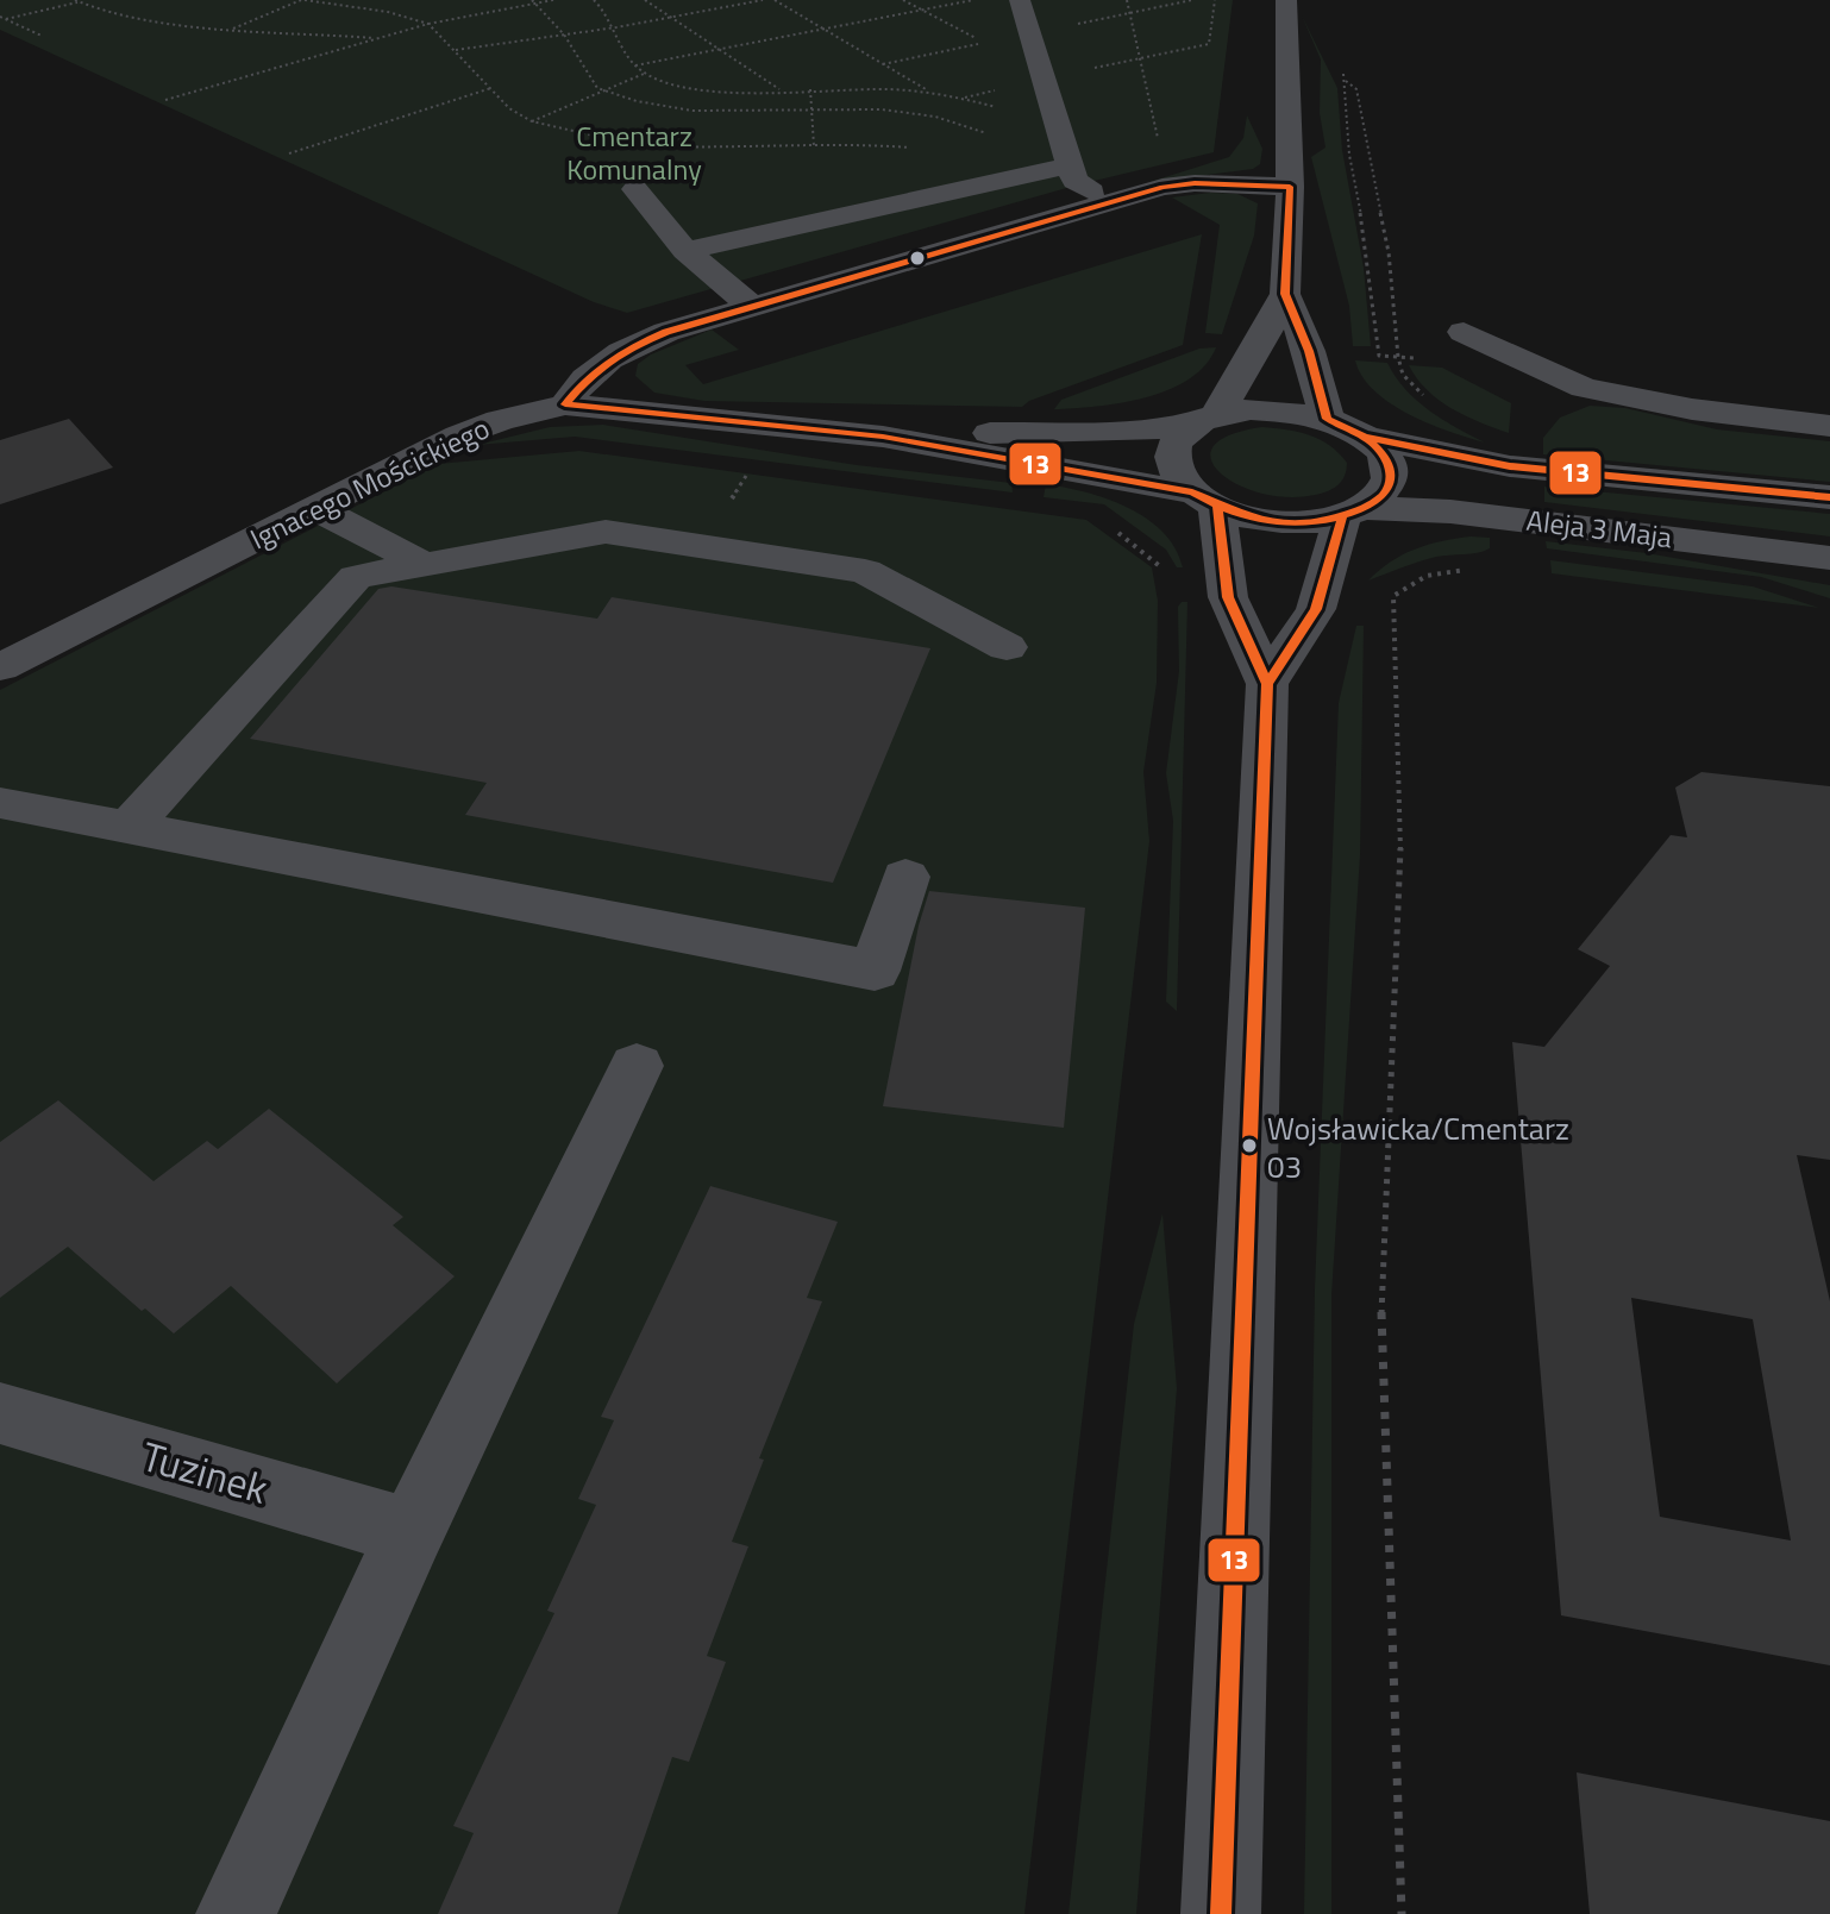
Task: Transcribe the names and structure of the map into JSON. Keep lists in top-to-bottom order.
{
  "streets": {
    "street": ["Ignacego Mościckiego", "Aleja 3 Maja", "Tuzinek"]
  },
  "parks": ["Cmentarz Komunalny"],
  "places": ["Wojsławicka/Cmentarz 03"],
  "lines": ["transit line 13"]
}
